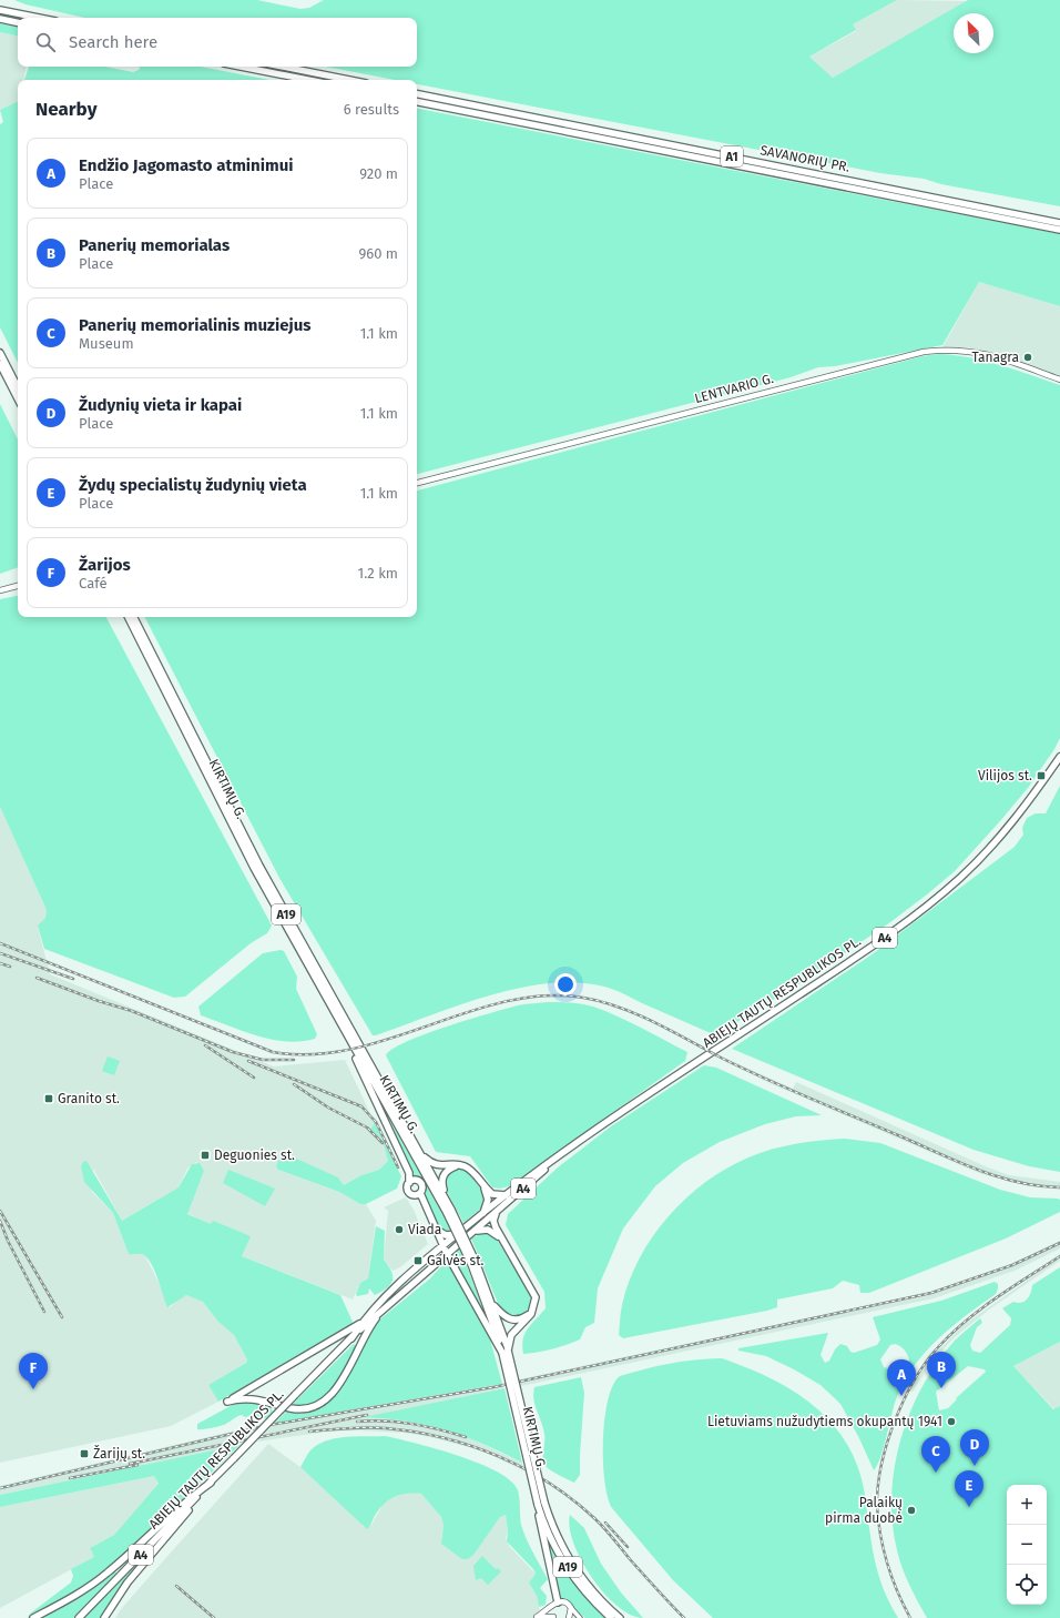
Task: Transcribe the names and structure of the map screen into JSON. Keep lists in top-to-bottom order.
{
  "streets": {
    "highway": [
      "A1",
      "SAVANORIŲ PR.",
      "KIRTIMŲ G.",
      "A19",
      "A4",
      "ABIEJŲ TAUTŲ RESPUBLIKOS PL."
    ],
    "main road": ["LENTVARIO G."]
  },
  "places": {
    "other": [
      "Tanagra",
      "Viada",
      "Lietuviams nužudytiems okupantų 1941",
      "Palaikų pirma duobė"
    ],
    "transit": [
      "Vilijos st.",
      "Granito st.",
      "Deguonies st.",
      "Galvės st.",
      "Žarijų st."
    ]
  },
  "north": "top left",
  "page": {
    "search": "Search here",
    "heading": ["Nearby", "6 results"],
    "list": [
      {
        "mark": "A",
        "name": "Endžio Jagomasto atminimui",
        "note": "Place",
        "value": "920 m"
      },
      {
        "mark": "B",
        "name": "Panerių memorialas",
        "note": "Place",
        "value": "960 m"
      },
      {
        "mark": "C",
        "name": "Panerių memorialinis muziejus",
        "note": "Museum",
        "value": "1.1 km"
      },
      {
        "mark": "D",
        "name": "Žudynių vieta ir kapai",
        "note": "Place",
        "value": "1.1 km"
      },
      {
        "mark": "E",
        "name": "Žydų specialistų žudynių vieta",
        "note": "Place",
        "value": "1.1 km"
      },
      {
        "mark": "F",
        "name": "Žarijos",
        "note": "Café",
        "value": "1.2 km"
      }
    ],
    "pins": [
      "B",
      "F",
      "A",
      "D",
      "C",
      "E"
    ],
    "map_buttons": ["+", "−"]
  }
}
